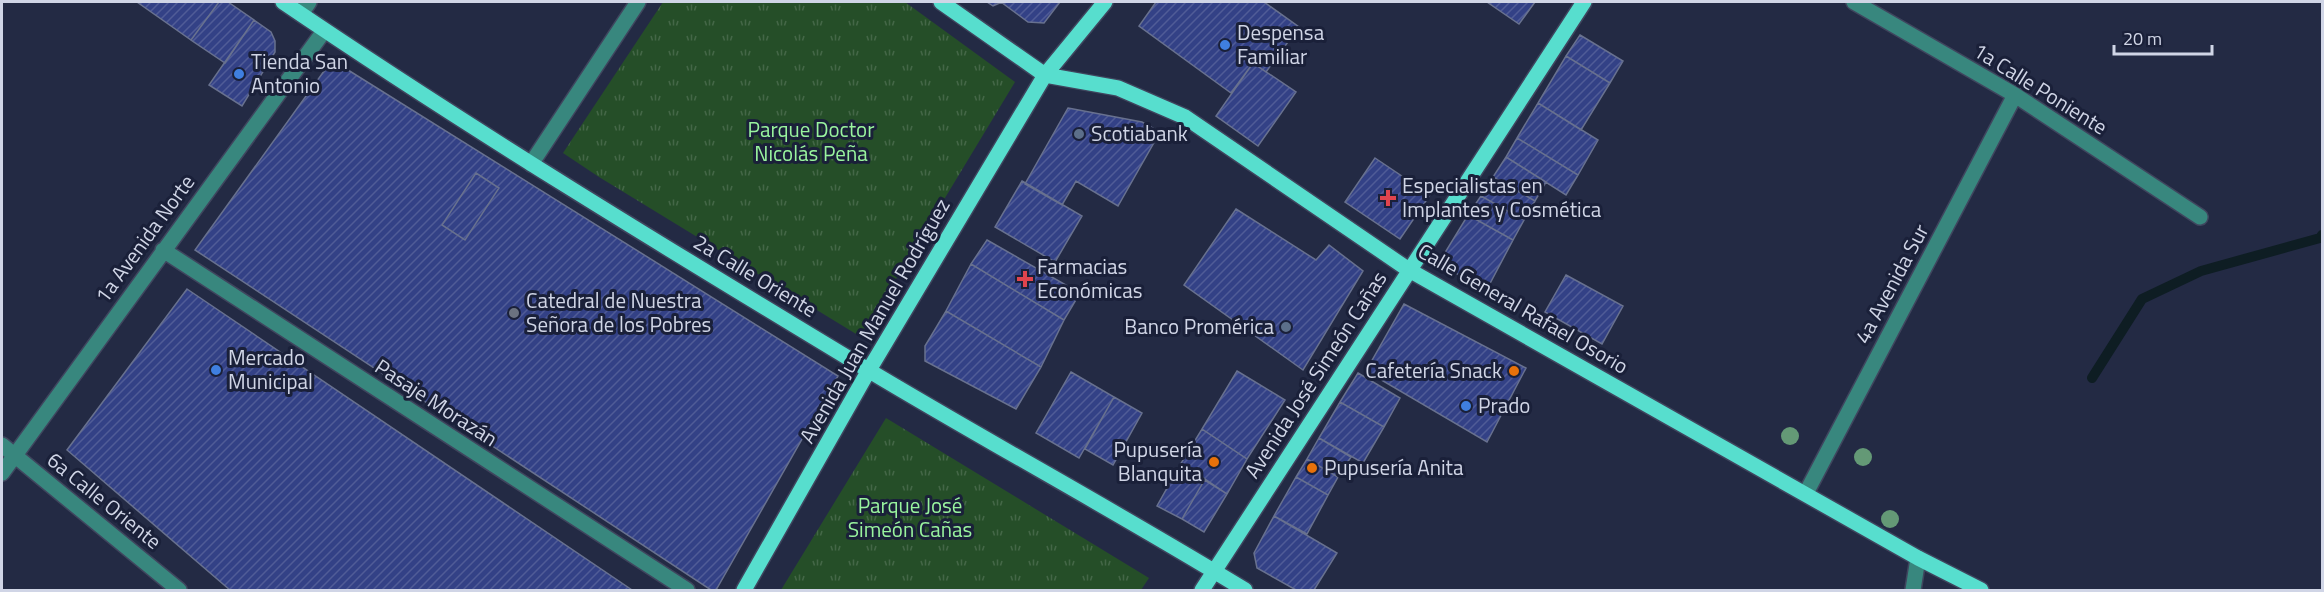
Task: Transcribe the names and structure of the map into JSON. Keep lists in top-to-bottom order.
{
  "streets": {
    "main road": [
      "2a Calle Oriente",
      "Calle General Rafael Osorio",
      "Avenida Juan Manuel Rodríguez",
      "Avenida José Simeón Cañas"
    ],
    "street": [
      "1a Calle Poniente",
      "1a Avenida Norte",
      "4a Avenida Sur",
      "Pasaje Morazán",
      "6a Calle Oriente"
    ]
  },
  "crossings": [
    ["1a Calle Poniente", "4a Avenida Sur"],
    ["1a Avenida Norte", "2a Calle Oriente"],
    ["1a Avenida Norte", "Pasaje Morazán"],
    ["1a Avenida Norte", "6a Calle Oriente"],
    ["2a Calle Oriente", "Avenida Juan Manuel Rodríguez"],
    ["2a Calle Oriente", "Avenida José Simeón Cañas"],
    ["4a Avenida Sur", "Calle General Rafael Osorio"],
    ["Calle General Rafael Osorio", "Avenida Juan Manuel Rodríguez"],
    ["Calle General Rafael Osorio", "Avenida José Simeón Cañas"]
  ],
  "parks": ["Parque Doctor Nicolás Peña", "Parque José Simeón Cañas"],
  "places": {
    "other": [
      "Despensa Familiar",
      "Tienda San Antonio",
      "Scotiabank",
      "Catedral de Nuestra Señora de los Pobres",
      "Banco Promérica",
      "Mercado Municipal",
      "Cafetería Snack",
      "Prado",
      "Pupusería Blanquita",
      "Pupusería Anita"
    ],
    "health": ["Especialistas en Implantes y Cosmética", "Farmacias Económicas"]
  },
  "scale_bar": "20 m"
}
